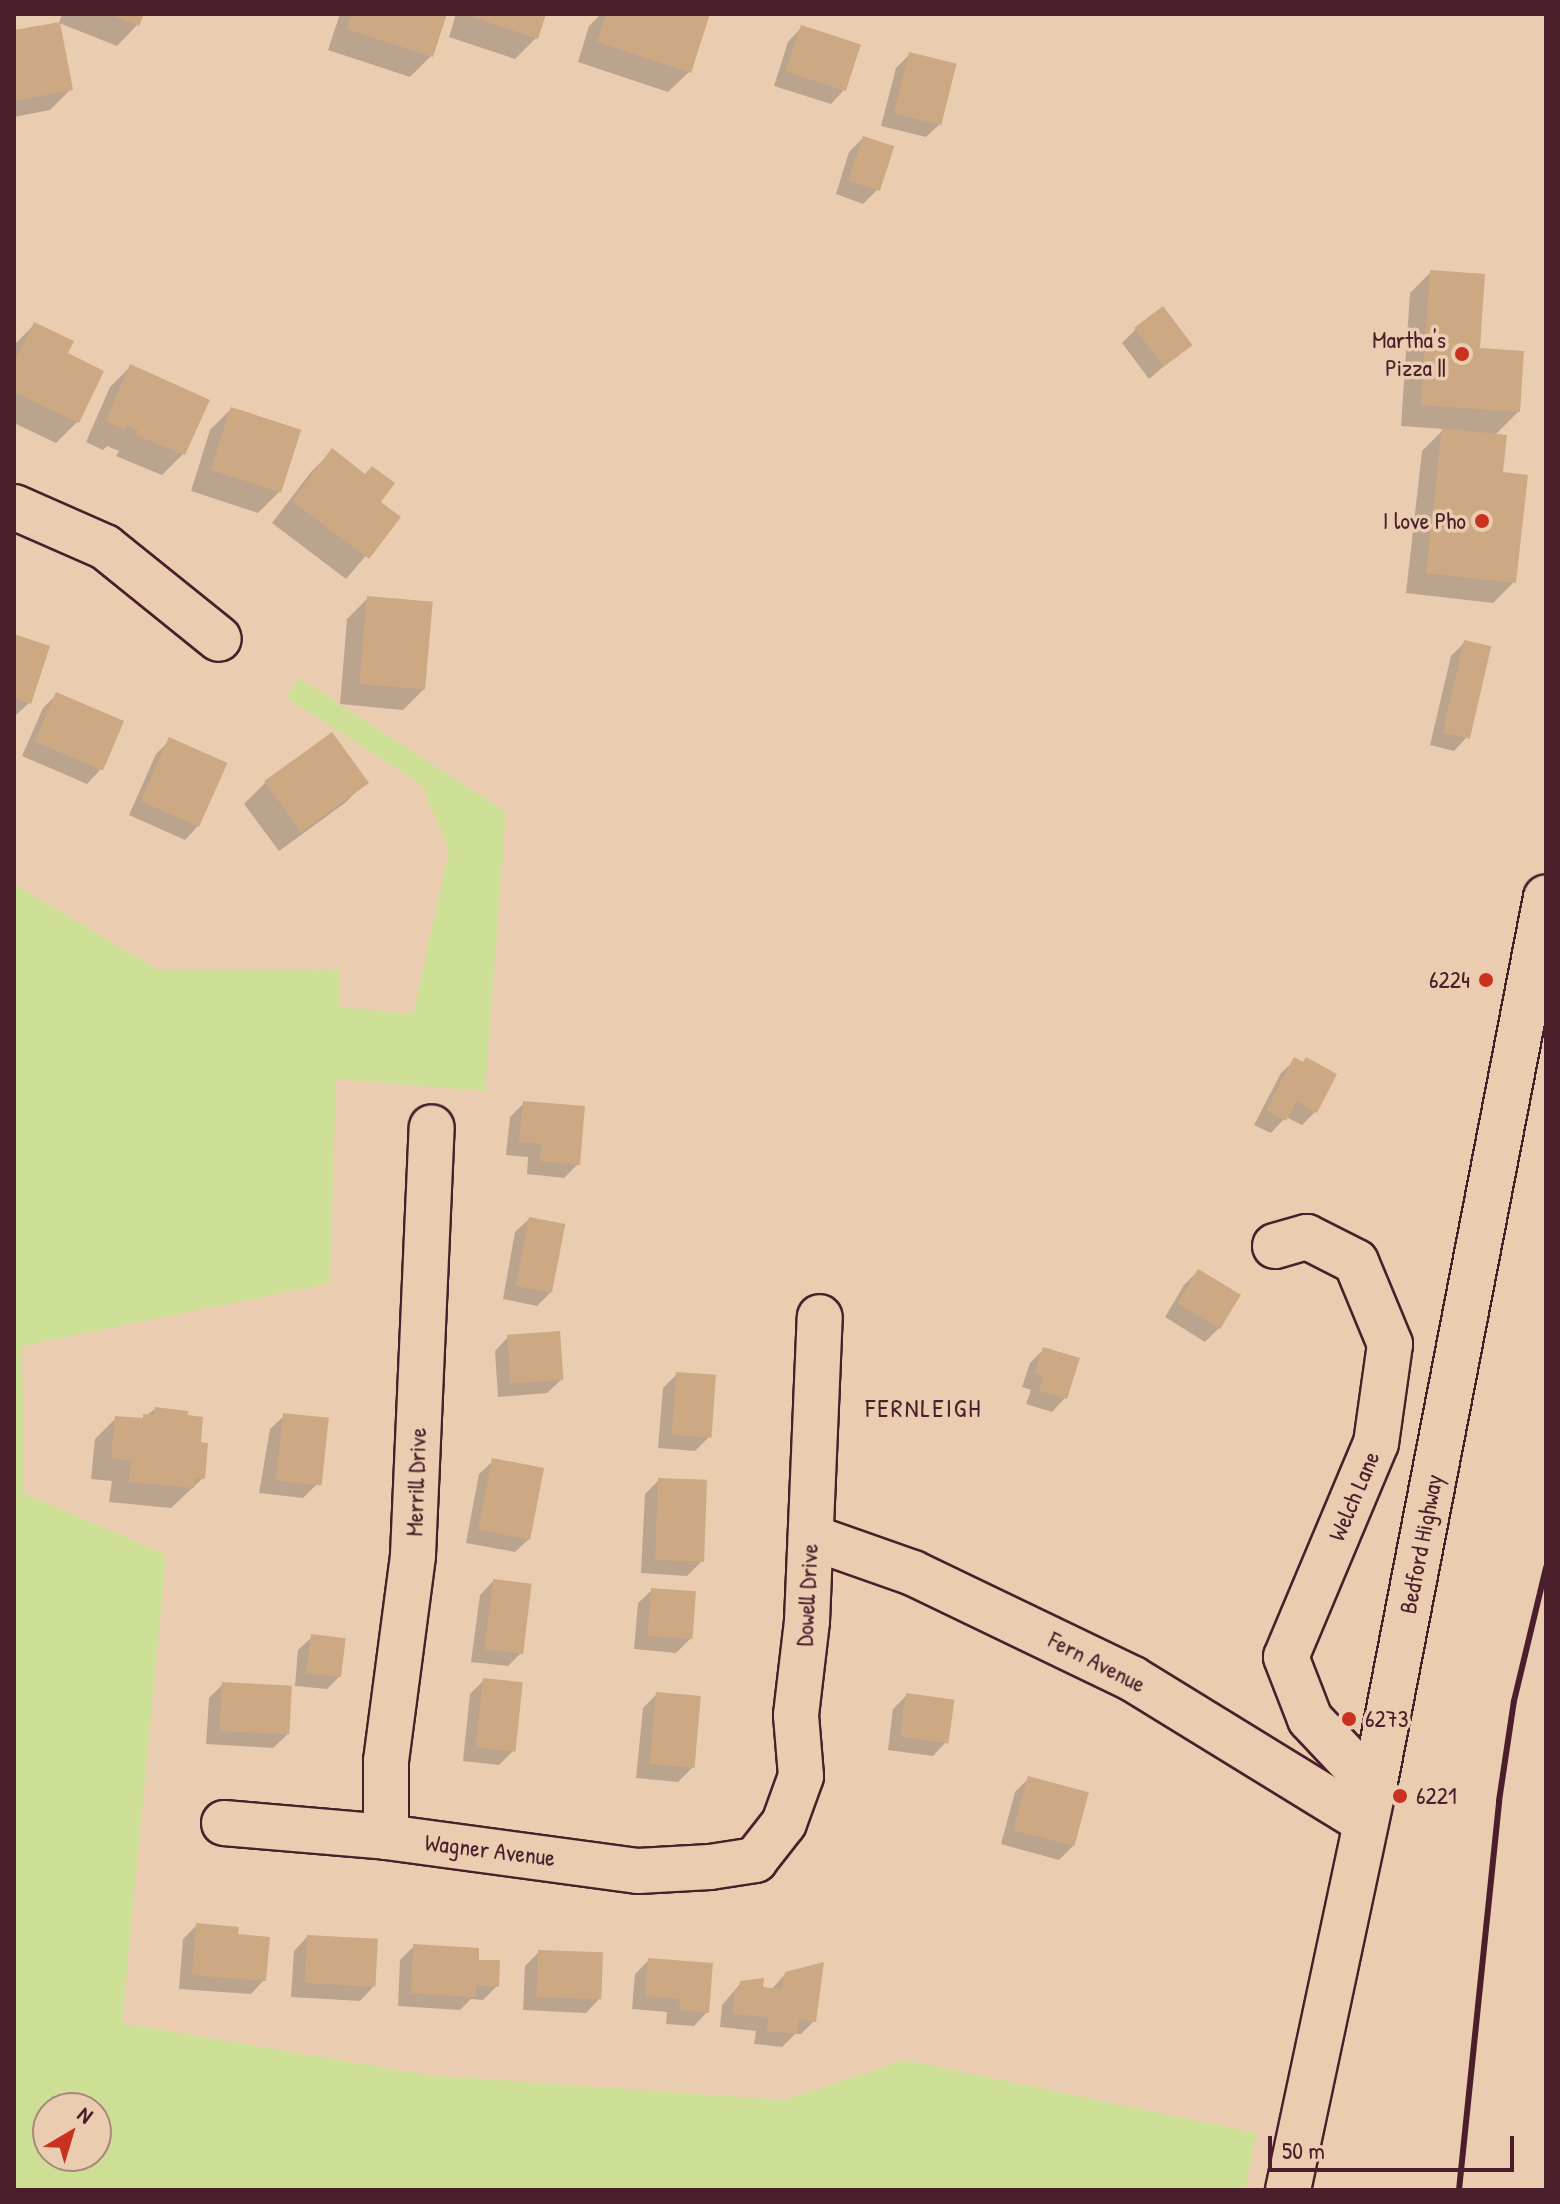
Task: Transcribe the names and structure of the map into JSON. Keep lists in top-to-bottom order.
{
  "streets": {
    "street": [
      "Merrill Drive",
      "Welch Lane",
      "Bedford Highway",
      "Dowell Drive",
      "Fern Avenue",
      "Wagner Avenue"
    ]
  },
  "crossings": [
    ["Merrill Drive", "Wagner Avenue"],
    ["Welch Lane", "Bedford Highway"],
    ["Welch Lane", "Fern Avenue"],
    ["Bedford Highway", "Fern Avenue"],
    ["Dowell Drive", "Fern Avenue"],
    ["Dowell Drive", "Wagner Avenue"]
  ],
  "districts": ["FERNLEIGH"],
  "places": [
    "Martha's Pizza ||",
    "I love Pho",
    "6224",
    "6273",
    "6221"
  ],
  "scale_bar": "50 m",
  "north": "top right"
}
